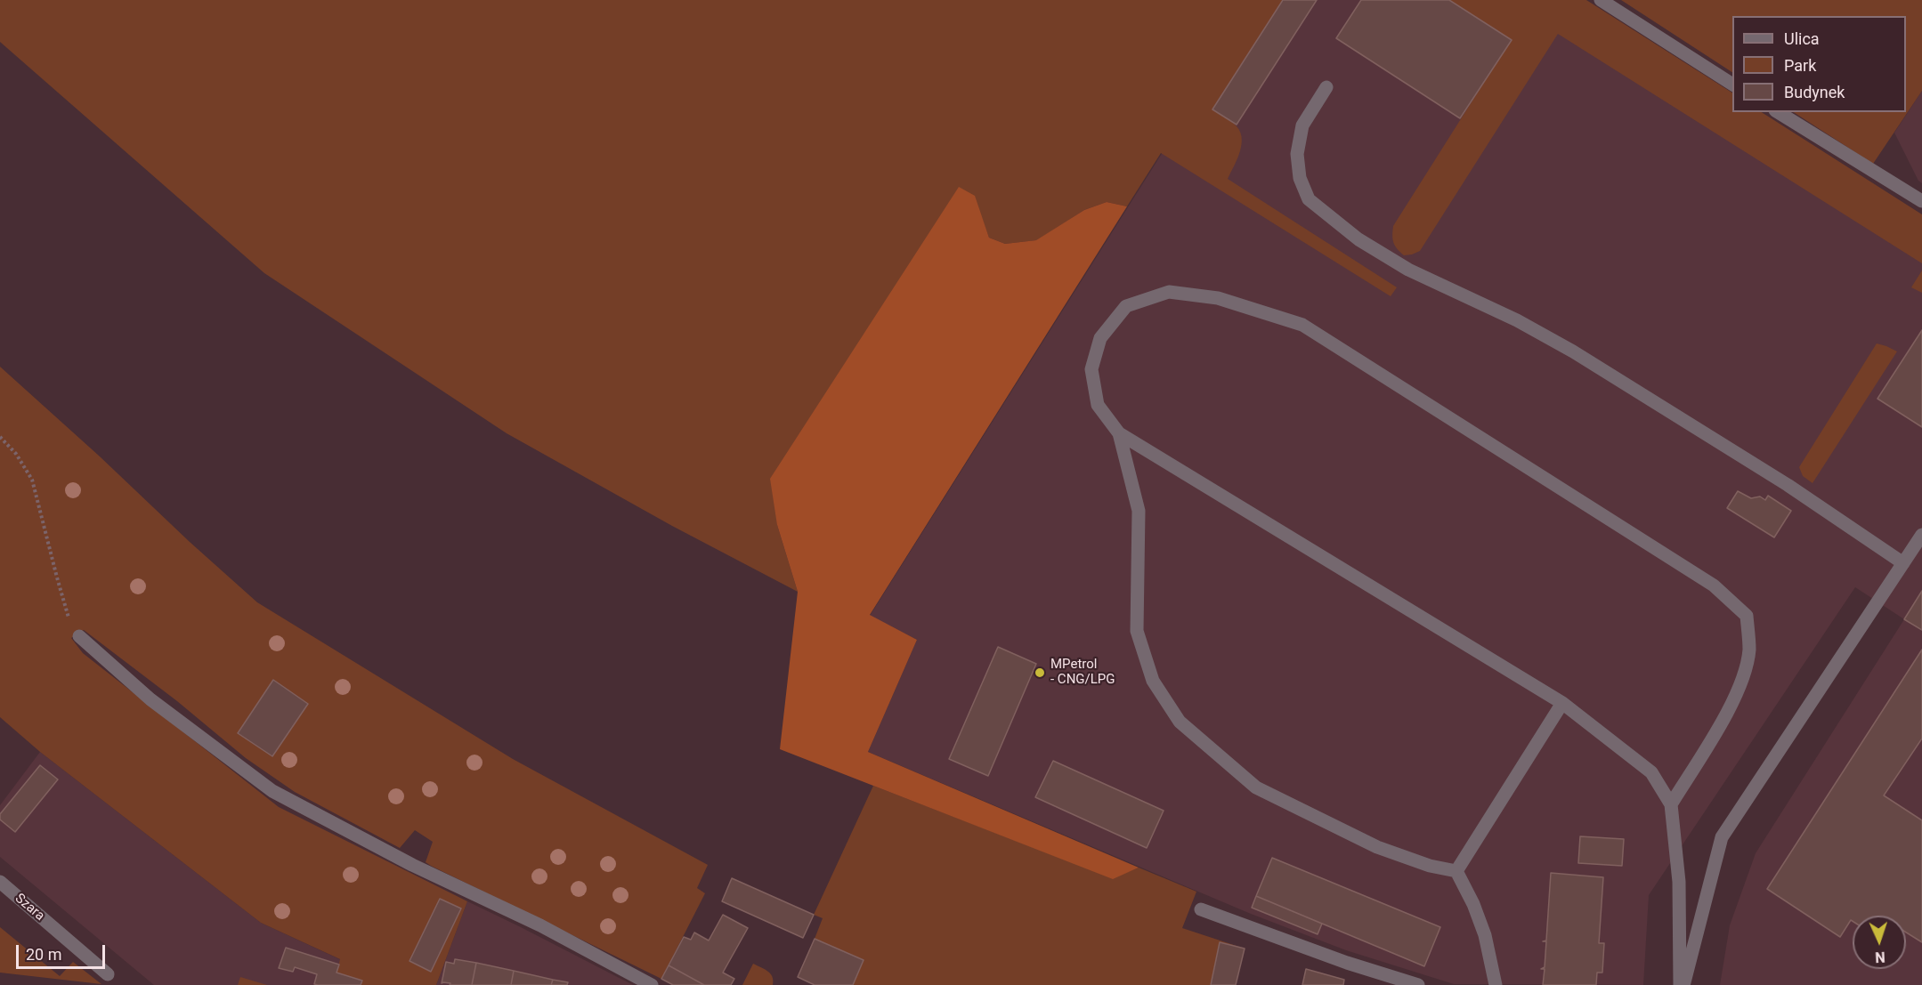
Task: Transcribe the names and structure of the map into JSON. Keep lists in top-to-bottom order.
{
  "streets": {
    "street": ["Szara"]
  },
  "places": ["MPetrol - CNG/LPG"],
  "legend": ["Ulica", "Park", "Budynek"],
  "scale_bar": "20 m",
  "north": "bottom"
}
